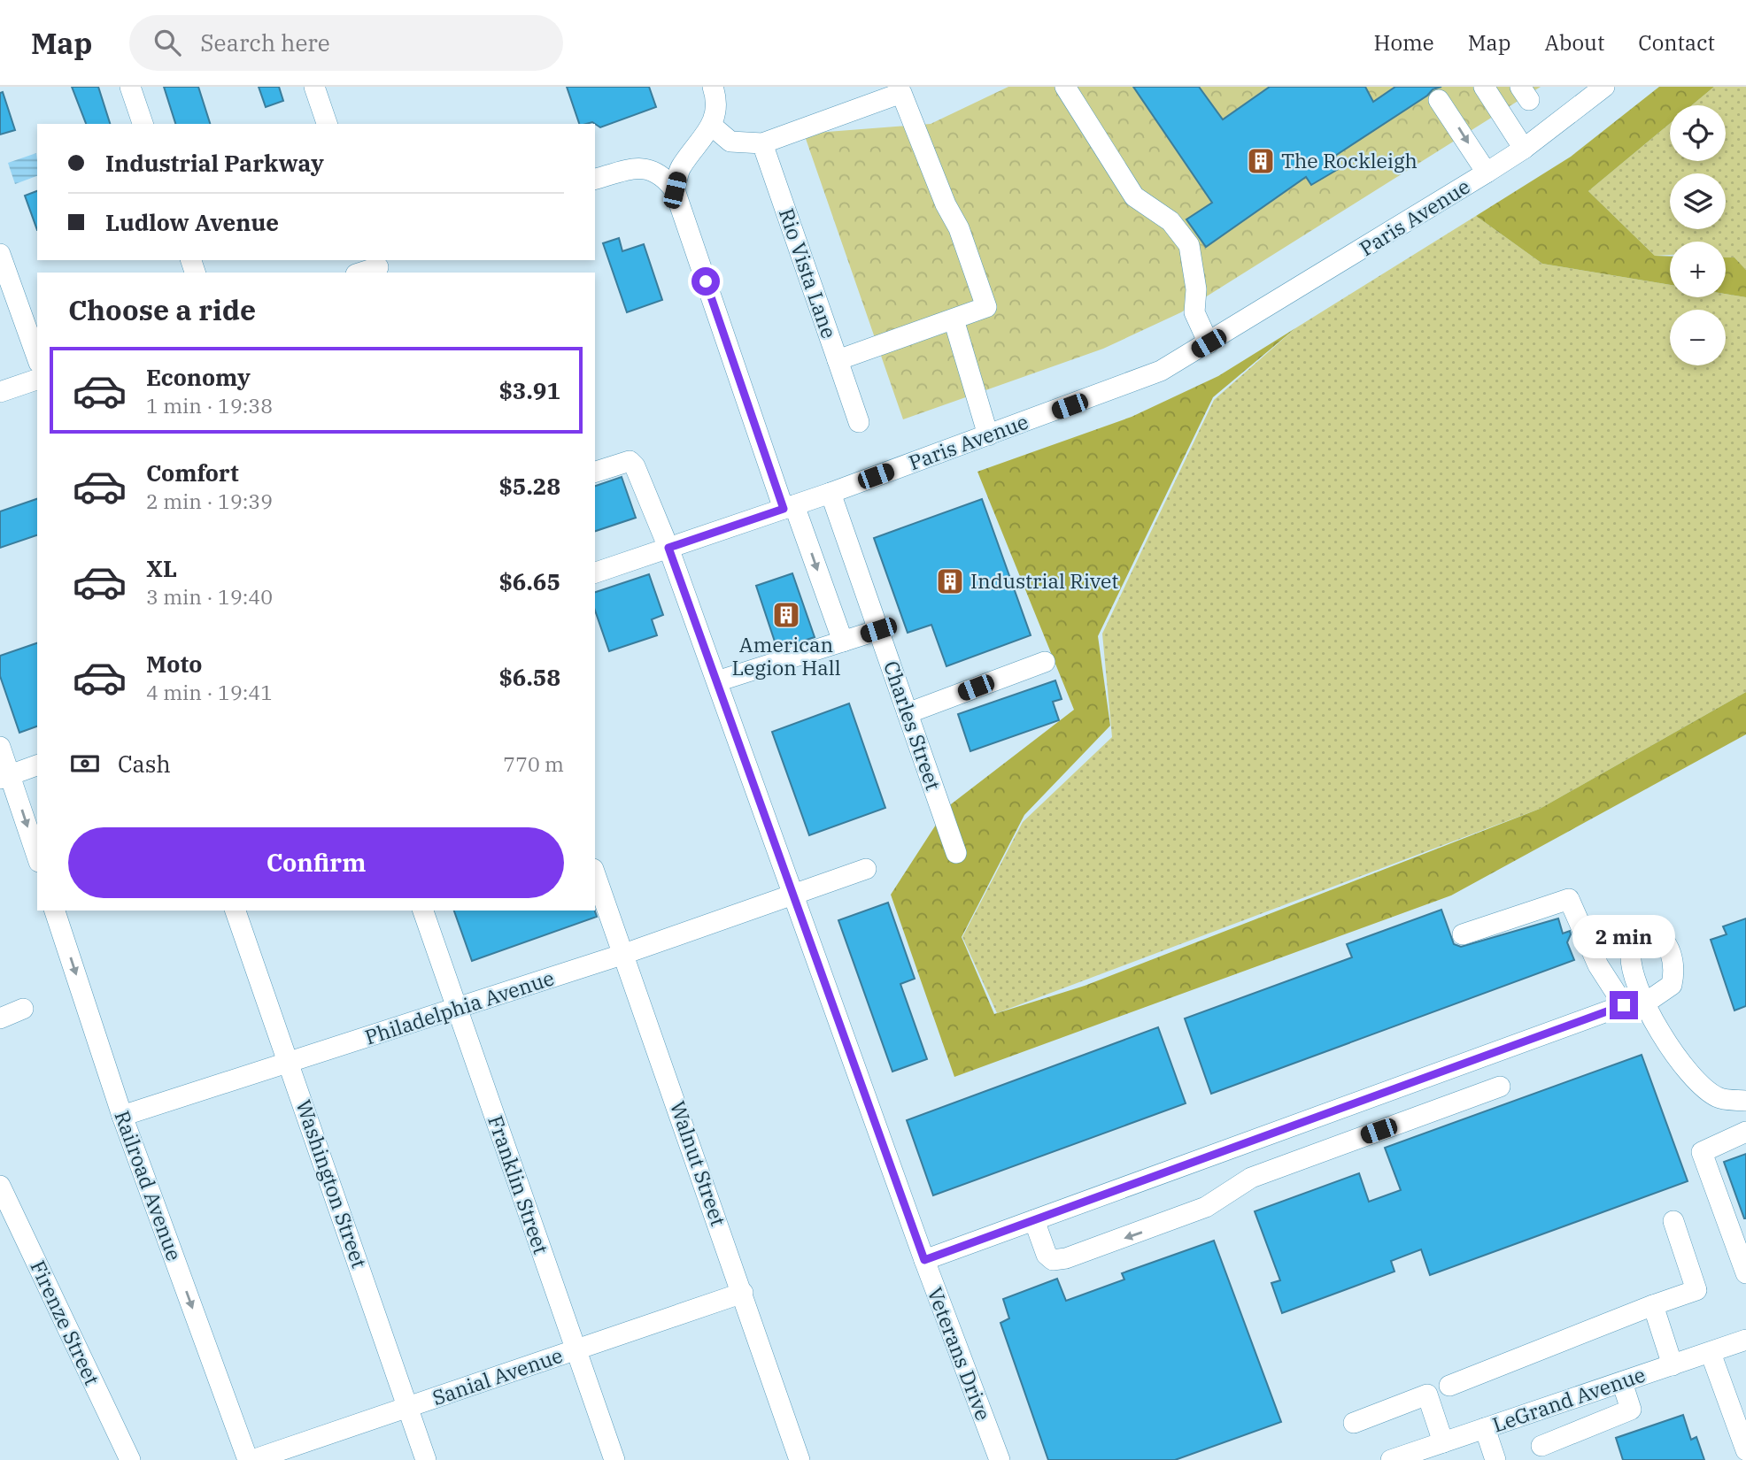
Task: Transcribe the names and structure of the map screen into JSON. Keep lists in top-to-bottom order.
{
  "streets": {
    "street": [
      "Paris Avenue",
      "Rio Vista Lane",
      "Charles Street",
      "Philadelphia Avenue",
      "Walnut Street",
      "Washington Street",
      "Franklin Street",
      "Railroad Avenue",
      "Firenze Street",
      "Veterans Drive",
      "Sanial Avenue",
      "LeGrand Avenue"
    ]
  },
  "crossings": [
    ["Paris Avenue", "Charles Street"],
    ["Paris Avenue", "Veterans Drive"],
    ["Philadelphia Avenue", "Walnut Street"],
    ["Philadelphia Avenue", "Washington Street"],
    ["Philadelphia Avenue", "Franklin Street"],
    ["Philadelphia Avenue", "Railroad Avenue"],
    ["Philadelphia Avenue", "Veterans Drive"],
    ["Walnut Street", "Sanial Avenue"],
    ["Washington Street", "Sanial Avenue"],
    ["Franklin Street", "Sanial Avenue"],
    ["Railroad Avenue", "Sanial Avenue"]
  ],
  "one_way": ["Railroad Avenue"],
  "places": {
    "building": ["The Rockleigh", "Industrial Rivet", "American Legion Hall"]
  },
  "page": {
    "header": "Map",
    "search": "Search here",
    "nav": [
      "Home",
      "Map",
      "About",
      "Contact"
    ],
    "map_buttons": ["+", "−"],
    "banner": ["Industrial Parkway", "Ludlow Avenue"],
    "heading": "Choose a ride",
    "list": [
      {
        "name": "Economy",
        "note": "1 min · 19:38",
        "value": "$3.91"
      },
      {
        "name": "Comfort",
        "note": "2 min · 19:39",
        "value": "$5.28"
      },
      {
        "name": "XL",
        "note": "3 min · 19:40",
        "value": "$6.65"
      },
      {
        "name": "Moto",
        "note": "4 min · 19:41",
        "value": "$6.58"
      }
    ],
    "pay": ["Cash", "770 m"],
    "buttons": "Confirm",
    "bubble": "2 min"
  }
}
